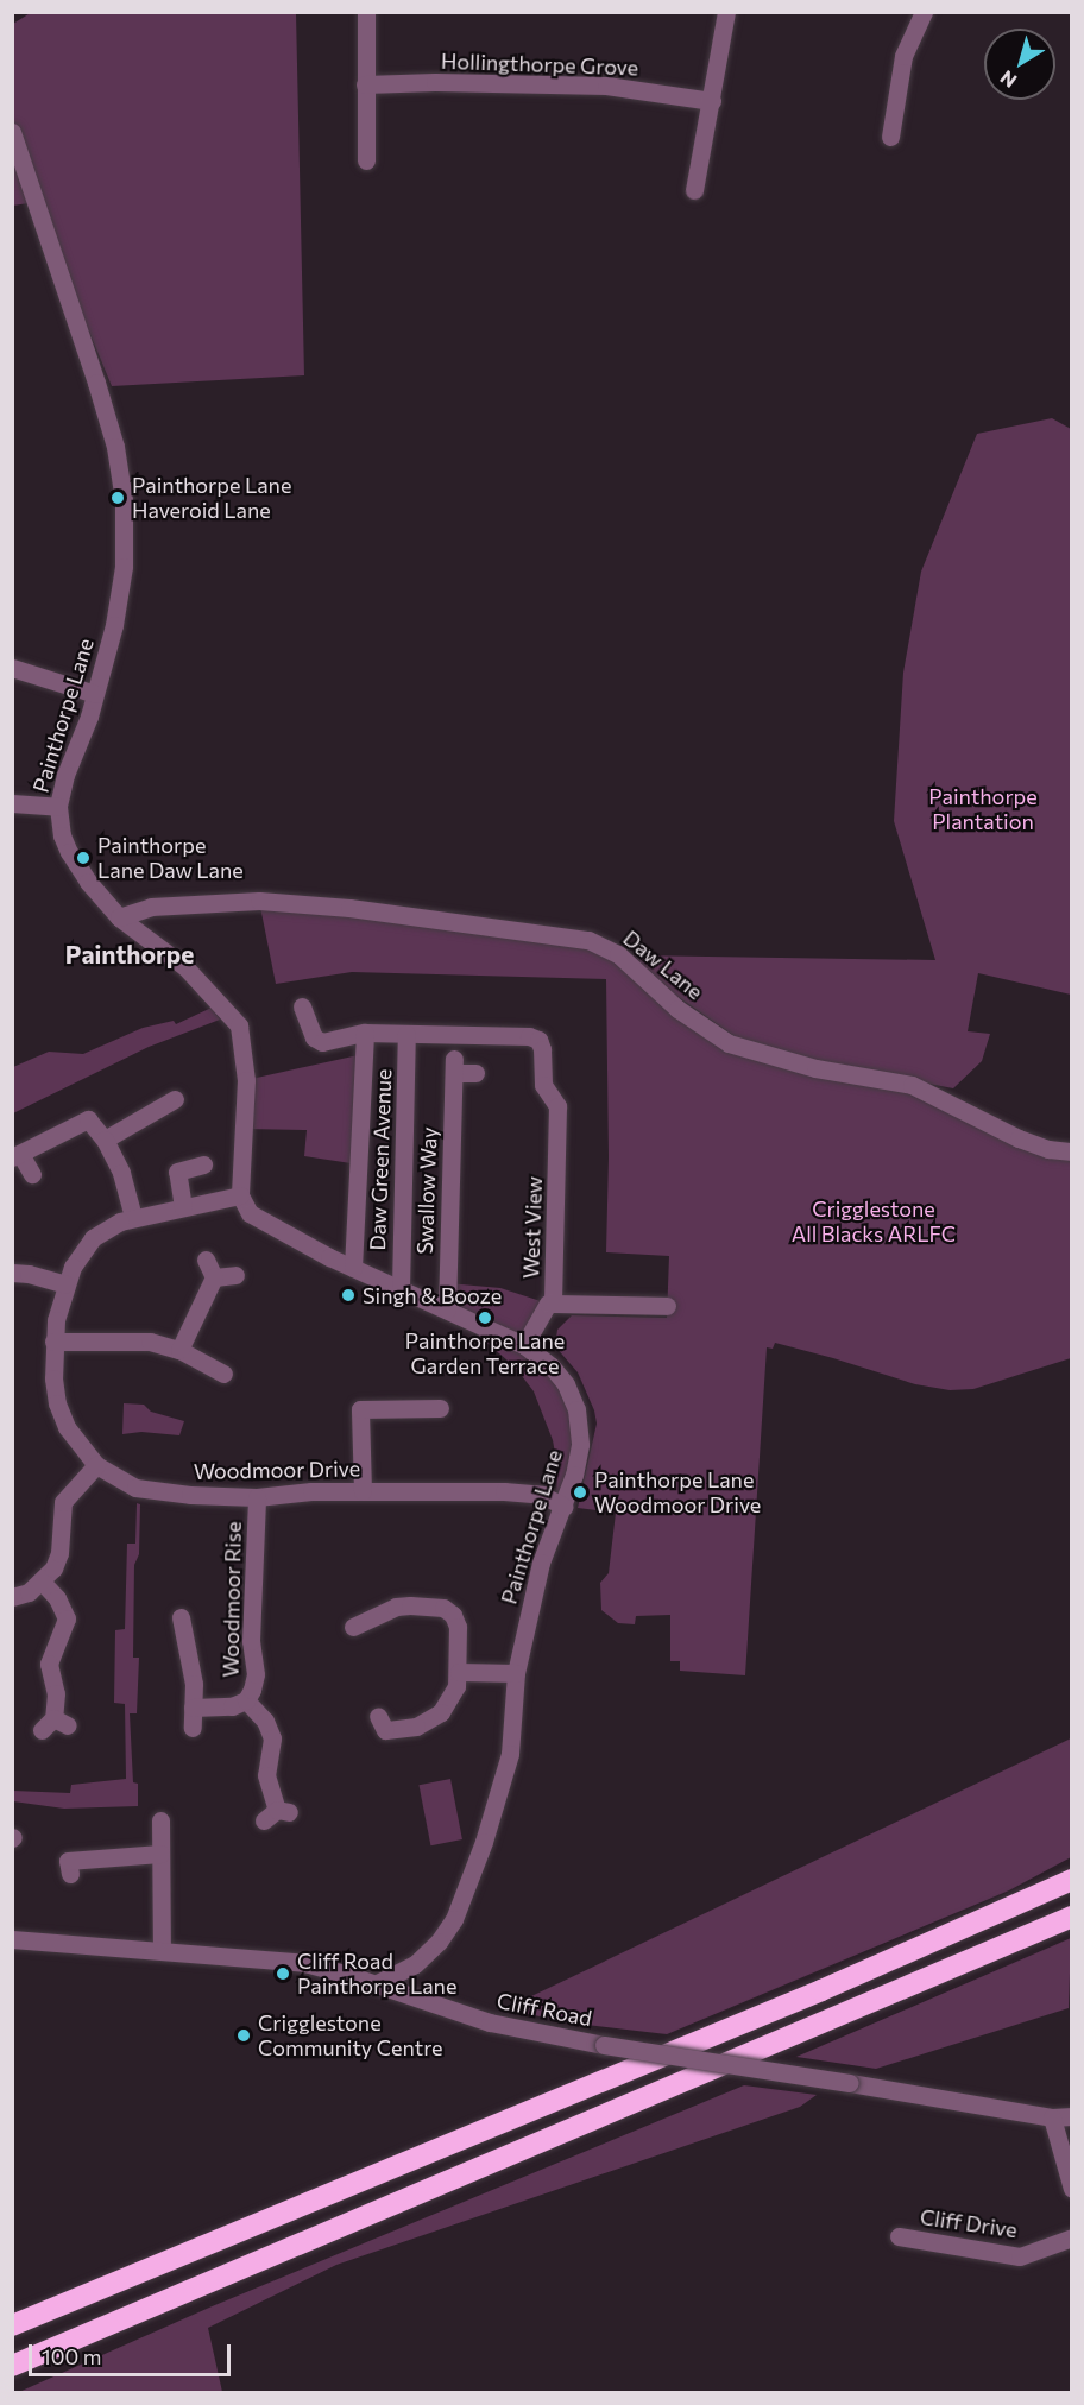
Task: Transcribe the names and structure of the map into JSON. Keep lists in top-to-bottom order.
{
  "streets": {
    "street": [
      "Hollingthorpe Grove",
      "Painthorpe Lane",
      "Daw Lane",
      "Daw Green Avenue",
      "Swallow Way",
      "West View",
      "Woodmoor Drive",
      "Woodmoor Rise",
      "Cliff Road",
      "Cliff Drive"
    ]
  },
  "crossings": [
    ["Painthorpe Lane", "Daw Lane"],
    ["Painthorpe Lane", "Daw Green Avenue"],
    ["Painthorpe Lane", "Swallow Way"],
    ["Painthorpe Lane", "Woodmoor Drive"],
    ["Painthorpe Lane", "Cliff Road"],
    ["Daw Green Avenue", "West View"],
    ["Woodmoor Drive", "Woodmoor Rise"]
  ],
  "districts": ["Painthorpe"],
  "parks": ["Painthorpe Plantation", "Crigglestone All Blacks ARLFC"],
  "places": [
    "Painthorpe Lane Haveroid Lane",
    "Painthorpe Lane Daw Lane",
    "Singh & Booze",
    "Painthorpe Lane Garden Terrace",
    "Painthorpe Lane Woodmoor Drive",
    "Cliff Road Painthorpe Lane",
    "Crigglestone Community Centre"
  ],
  "scale_bar": "100 m",
  "north": "bottom left"
}
